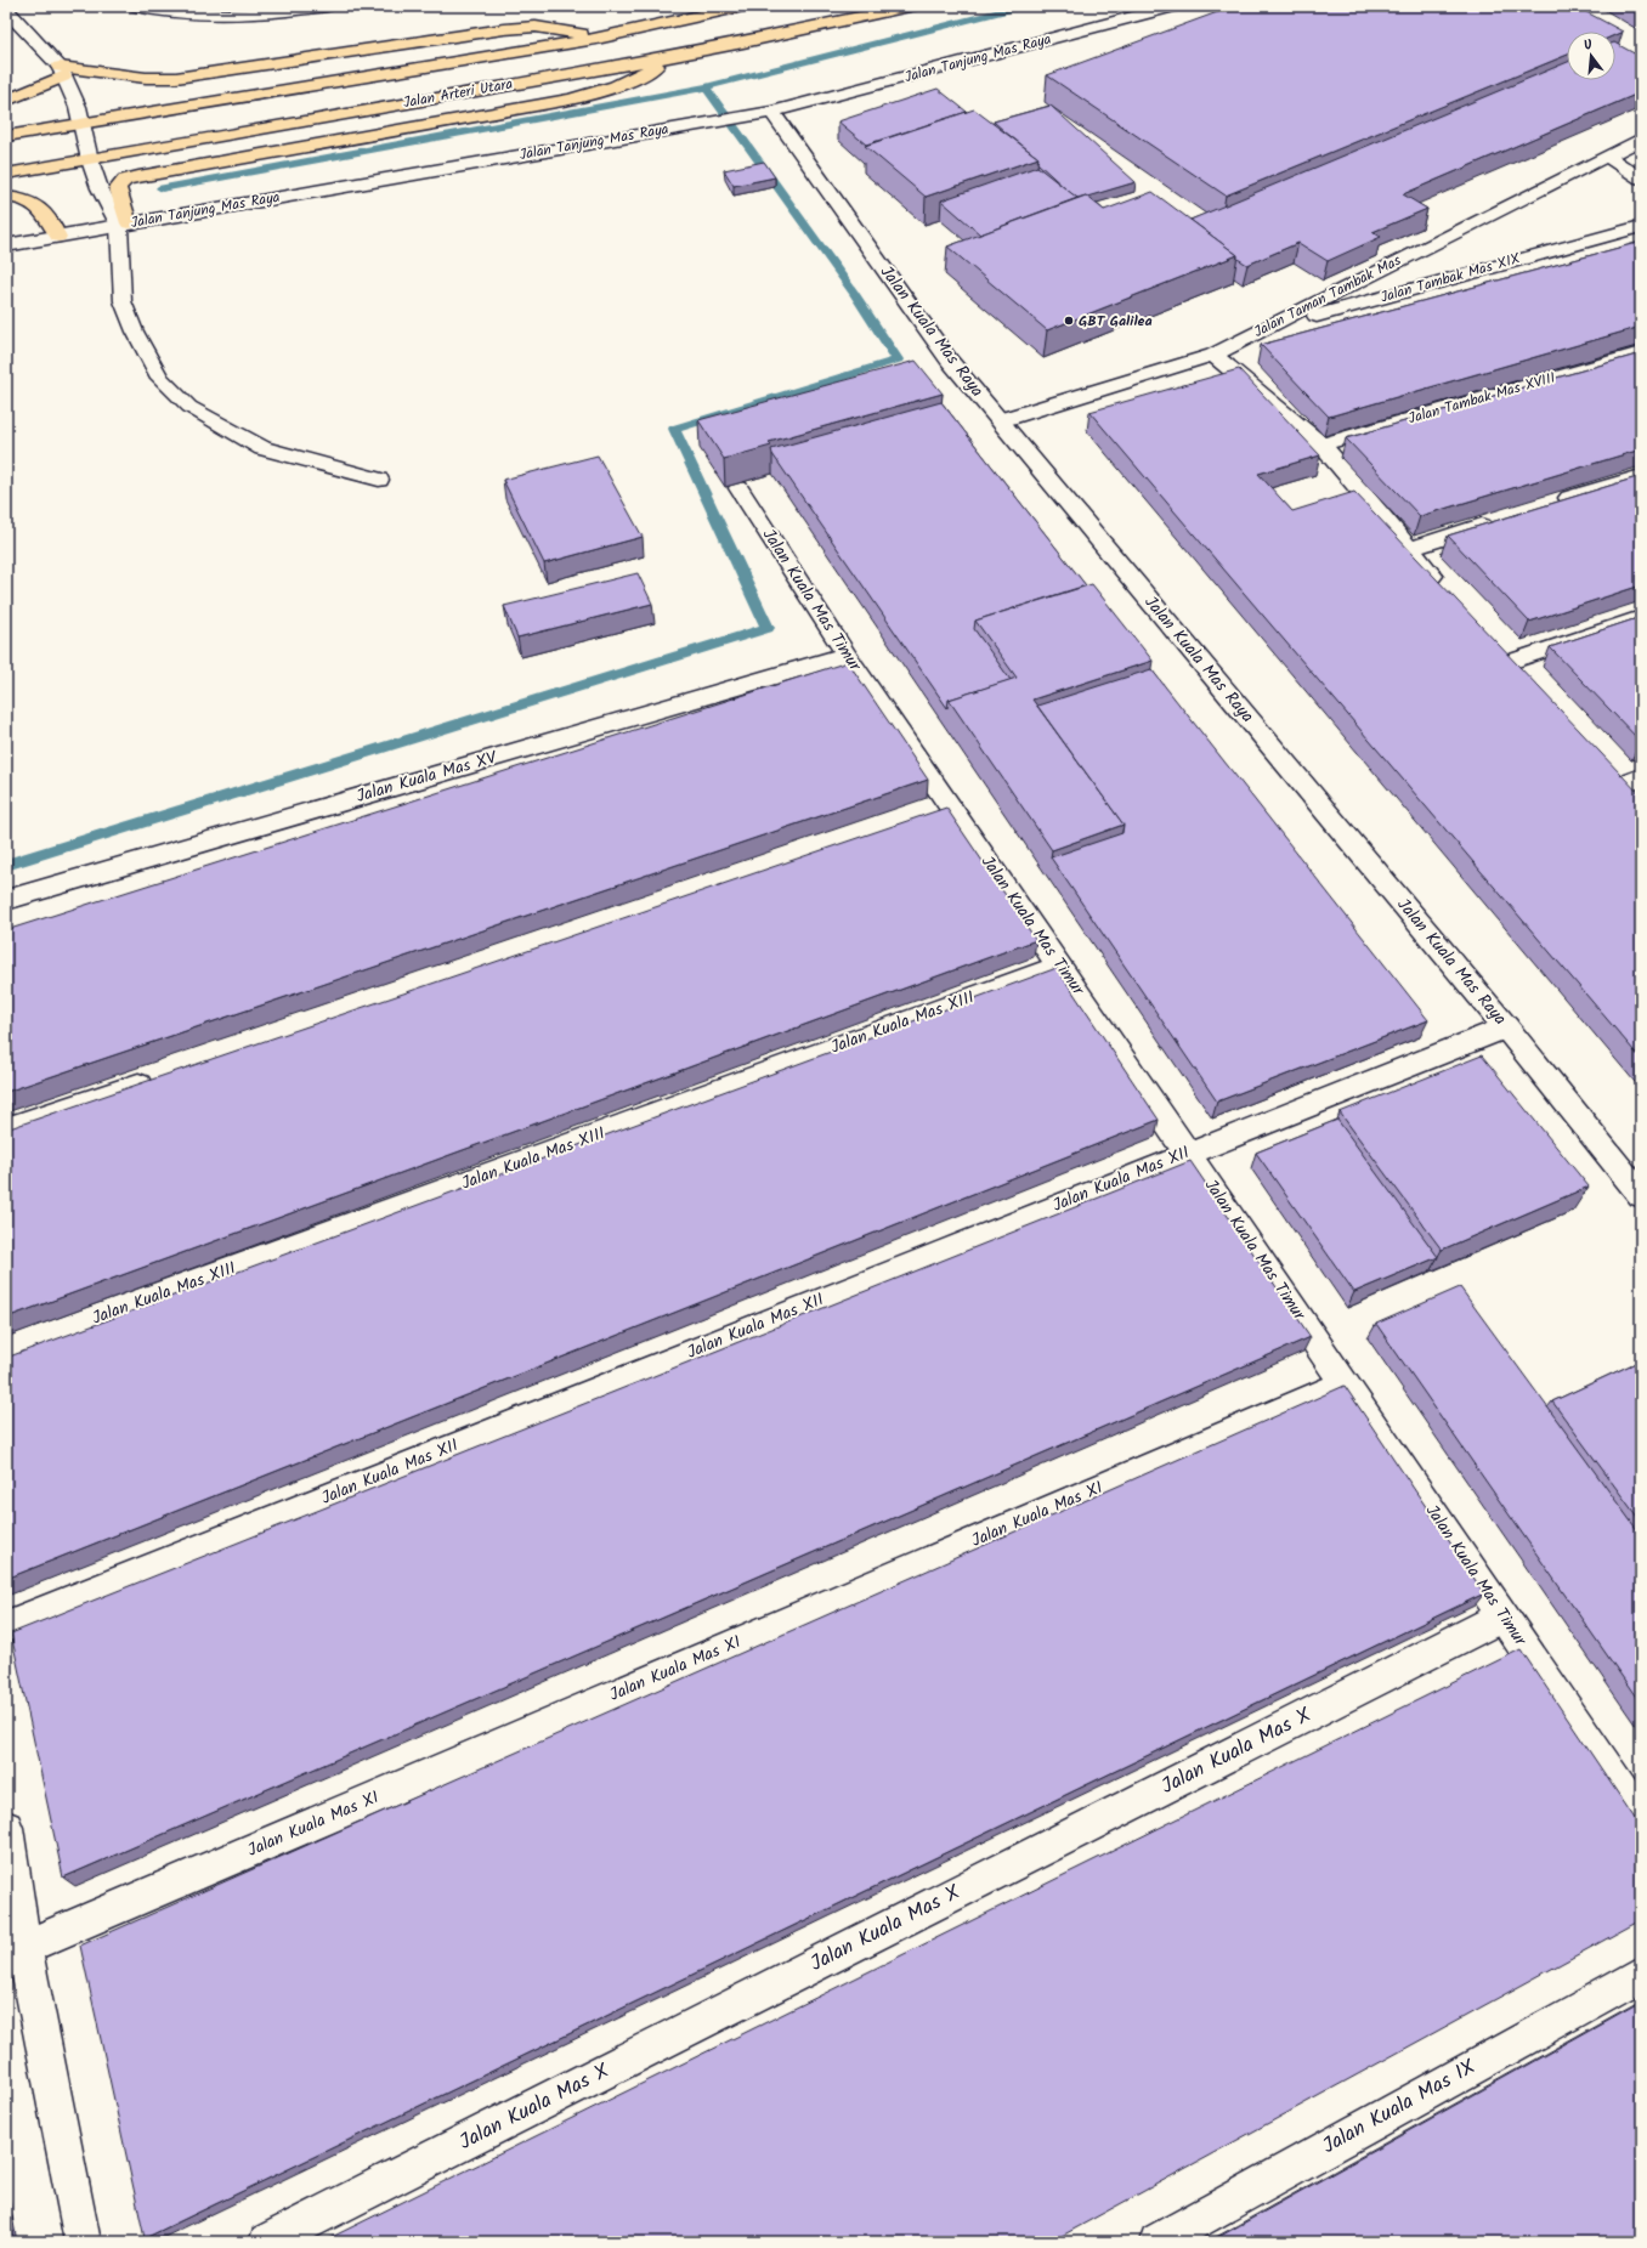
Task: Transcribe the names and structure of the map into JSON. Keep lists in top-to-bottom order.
{
  "streets": {
    "highway": ["Jalan Arteri Utara"],
    "street": [
      "Jalan Tanjung Mas Raya",
      "Jalan Tambak Mas XIX",
      "Jalan Taman Tambak Mas",
      "Jalan Kuala Mas Raya",
      "Jalan Tambak Mas XVIII",
      "Jalan Kuala Mas Timur",
      "Jalan Kuala Mas XV",
      "Jalan Kuala Mas XIII",
      "Jalan Kuala Mas XII",
      "Jalan Kuala Mas XI",
      "Jalan Kuala Mas X",
      "Jalan Kuala Mas IX"
    ]
  },
  "crossings": [
    ["Jalan Tanjung Mas Raya", "Jalan Kuala Mas Raya"],
    ["Jalan Tambak Mas XIX", "Jalan Taman Tambak Mas"],
    ["Jalan Taman Tambak Mas", "Jalan Kuala Mas Raya"],
    ["Jalan Kuala Mas Raya", "Jalan Kuala Mas XII"],
    ["Jalan Kuala Mas Timur", "Jalan Kuala Mas XV"],
    ["Jalan Kuala Mas Timur", "Jalan Kuala Mas XIII"],
    ["Jalan Kuala Mas Timur", "Jalan Kuala Mas XII"],
    ["Jalan Kuala Mas Timur", "Jalan Kuala Mas XI"],
    ["Jalan Kuala Mas Timur", "Jalan Kuala Mas X"]
  ],
  "places": ["GBT Galilea"],
  "north": "top"
}
